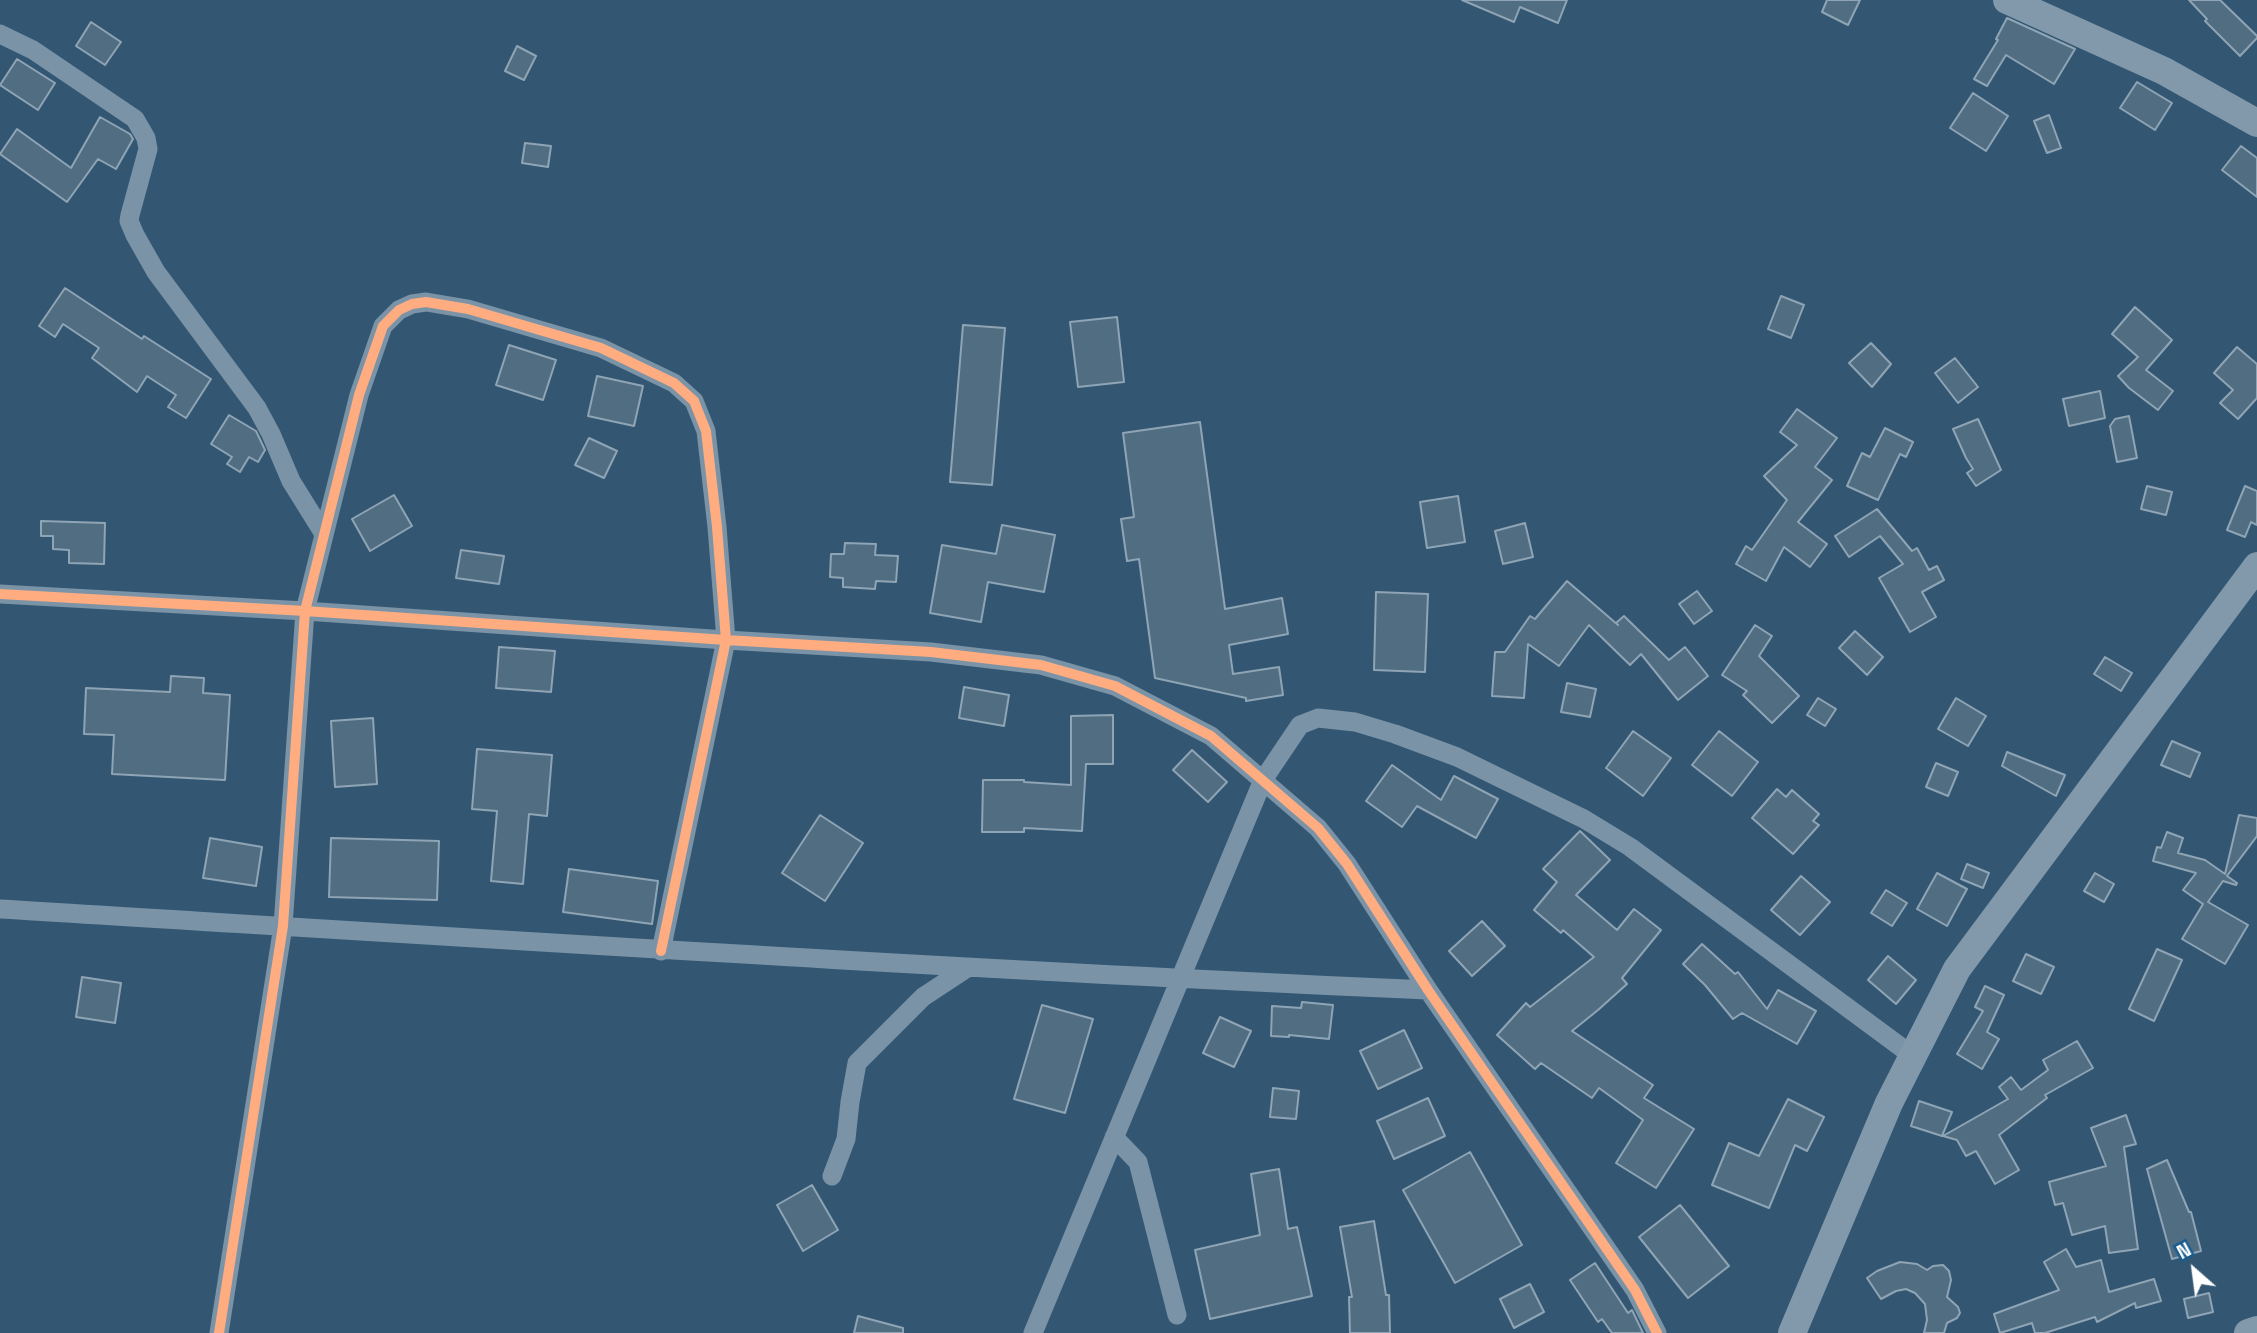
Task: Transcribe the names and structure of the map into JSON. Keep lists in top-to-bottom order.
{
  "north": "top left"
}
